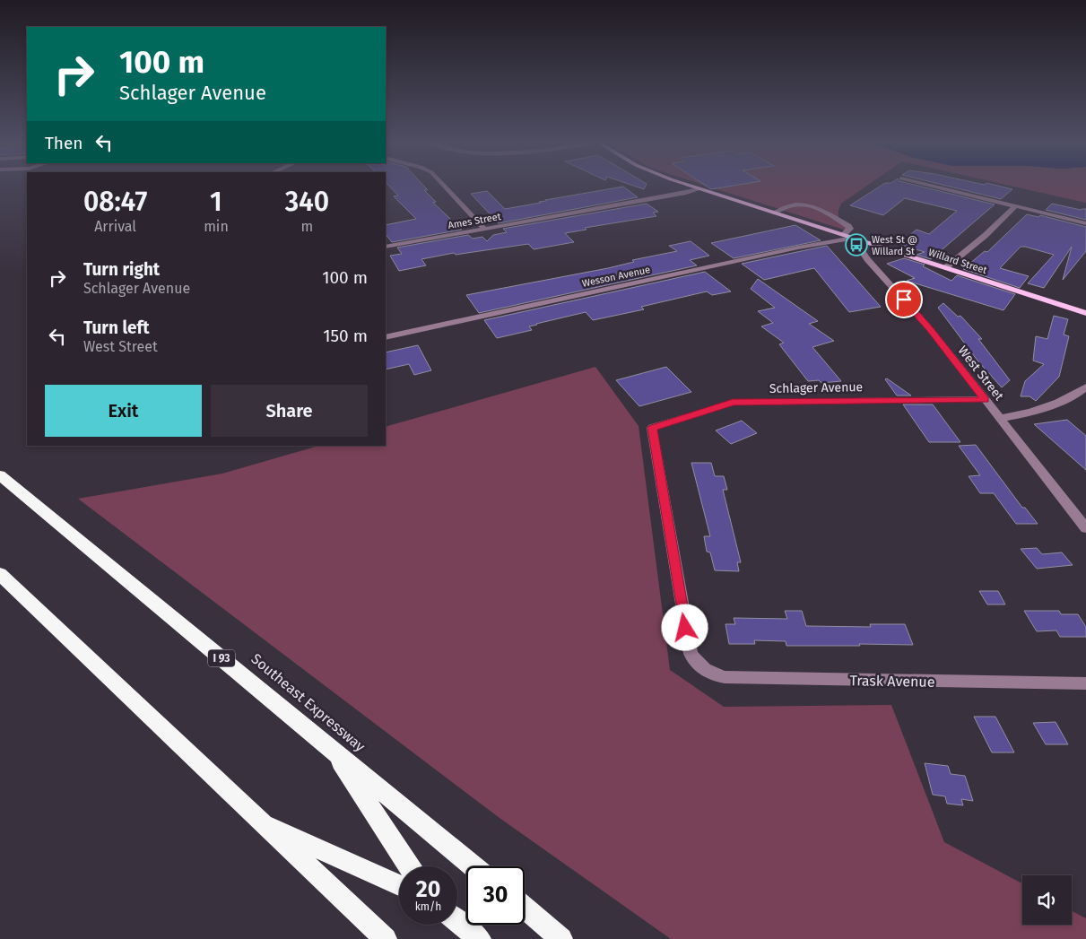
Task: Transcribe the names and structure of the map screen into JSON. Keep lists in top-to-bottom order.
{
  "streets": {
    "highway": ["I 93", "Southeast Expressway"],
    "main road": ["Willard Street"],
    "street": [
      "Ames Street",
      "Wesson Avenue",
      "West Street",
      "Schlager Avenue",
      "Trask Avenue"
    ]
  },
  "crossings": [
    ["Ames Street", "Willard Street"],
    ["Willard Street", "Wesson Avenue"],
    ["Willard Street", "West Street"],
    ["Wesson Avenue", "West Street"],
    ["West Street", "Schlager Avenue"],
    ["Schlager Avenue", "Trask Avenue"],
    ["I 93", "Southeast Expressway"]
  ],
  "places": {
    "bus stop": ["West St @ Willard St"]
  },
  "page": {
    "turn": ["100 m", "Schlager Avenue"],
    "then": "Then",
    "eta": [
      "08:47",
      "Arrival",
      "1",
      "min",
      "340",
      "m"
    ],
    "list": [
      {
        "name": "Turn right",
        "note": "Schlager Avenue",
        "value": "100 m"
      },
      {
        "name": "Turn left",
        "note": "West Street",
        "value": "150 m"
      }
    ],
    "buttons": ["Exit", "Share"],
    "speed": "20 km/h",
    "limit": "30"
  }
}
